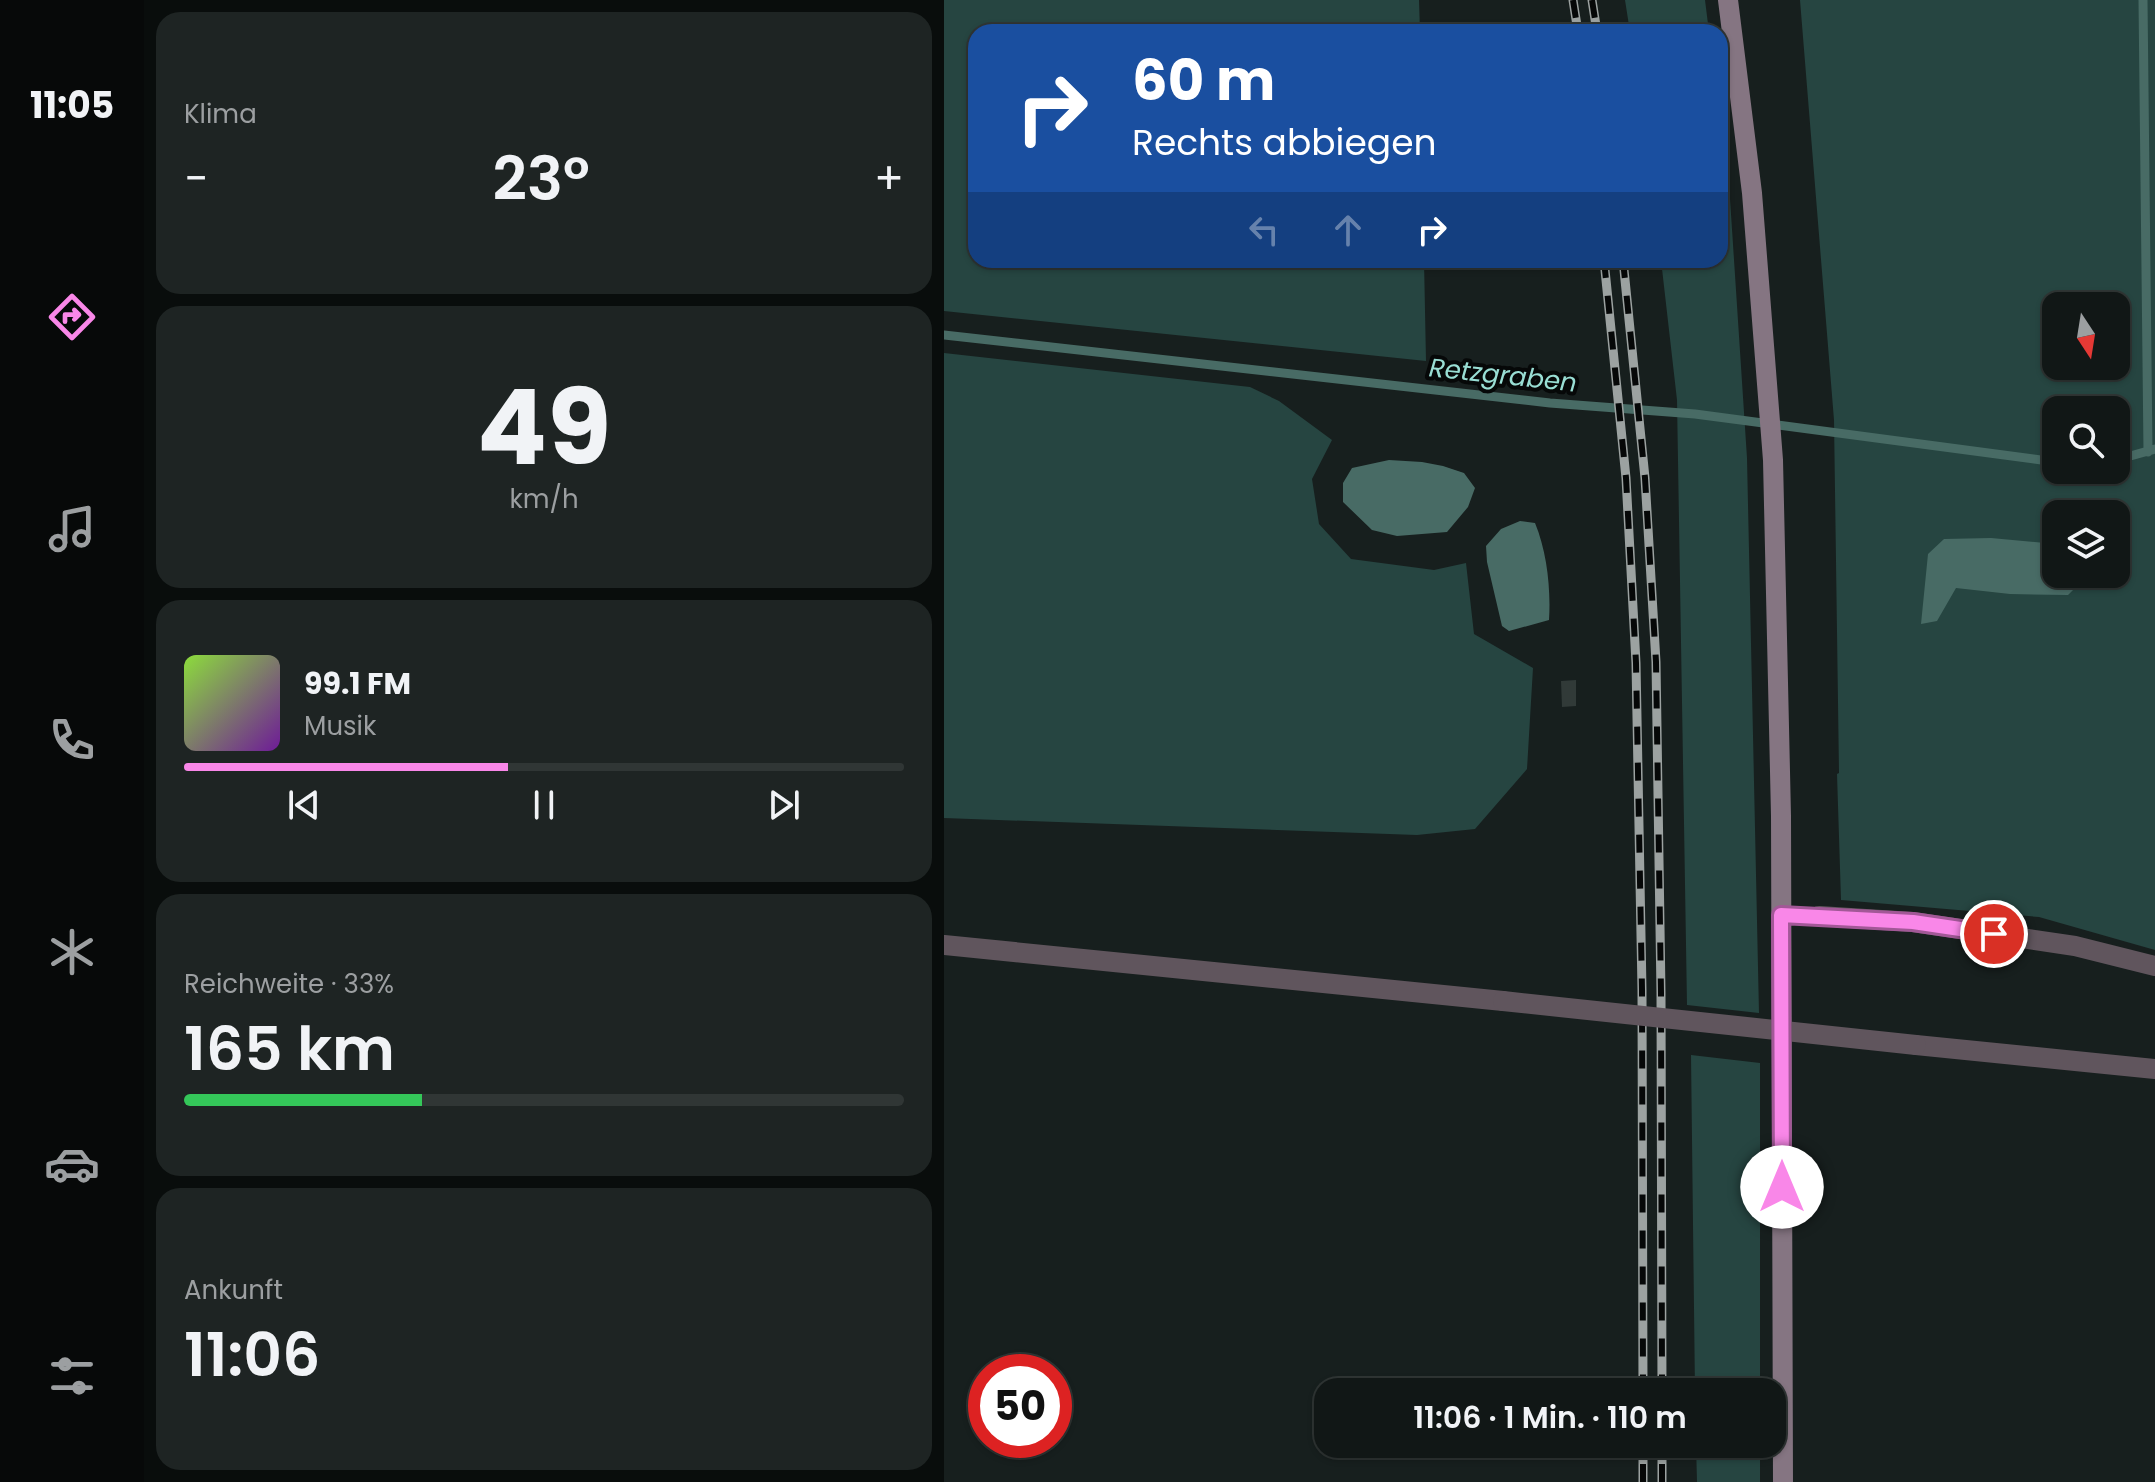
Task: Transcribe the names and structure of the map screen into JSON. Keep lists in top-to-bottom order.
{
  "water": ["Retzgraben"],
  "north": "bottom",
  "page": {
    "tabs": "11:05",
    "tile": [
      "Klima",
      ["49", "km/h"],
      ["Reichweite · 33%", "165 km"],
      ["Ankunft", "11:06"]
    ],
    "turn": ["60 m", "Rechts abbiegen"],
    "heat": ["−", "23°", "+"],
    "song": ["99.1 FM", "Musik"],
    "limit": "50",
    "trip": "11:06 · 1 Min. · 110 m"
  }
}
